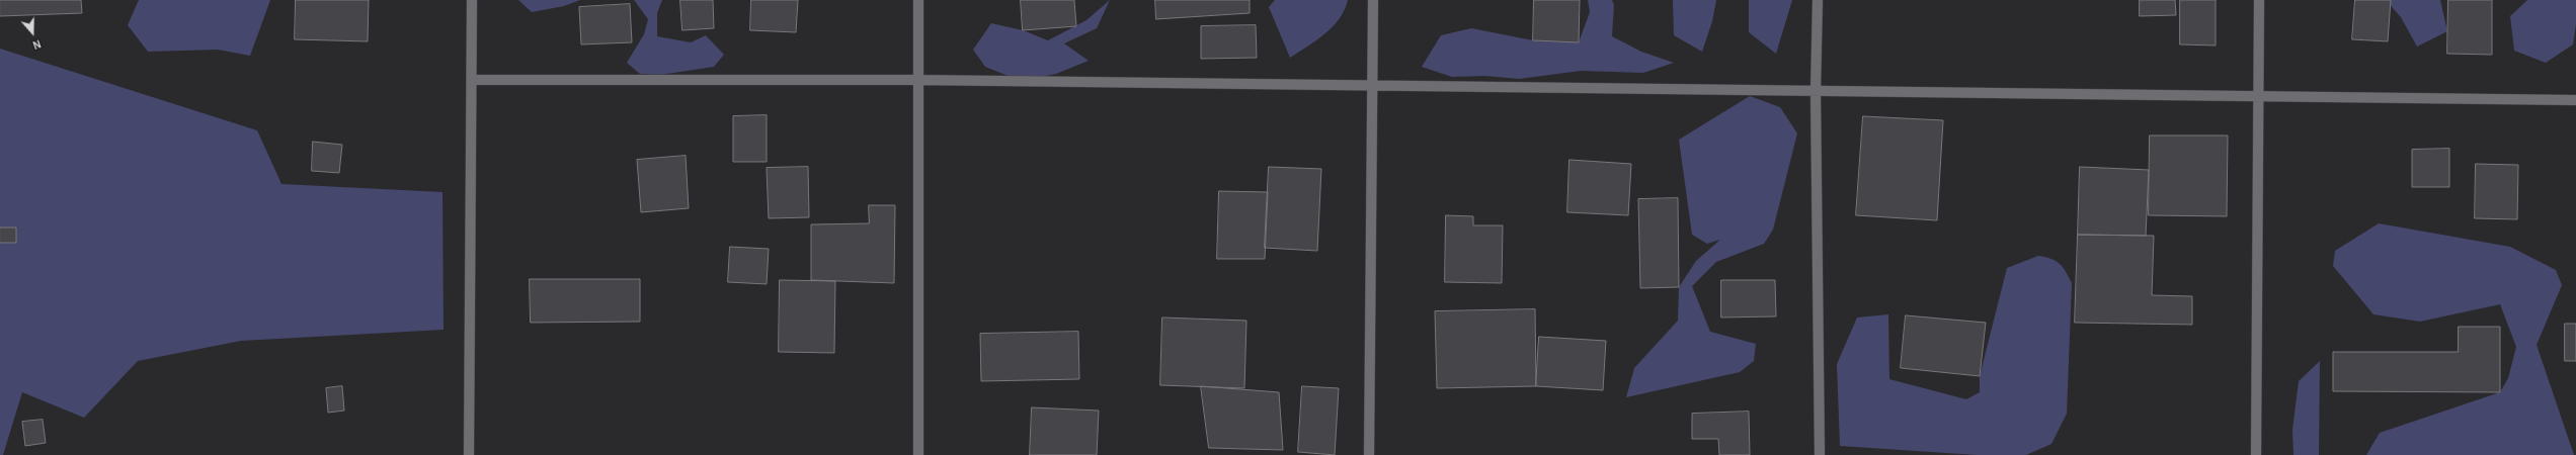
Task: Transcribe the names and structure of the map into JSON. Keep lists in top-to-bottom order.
{
  "north": "bottom"
}
